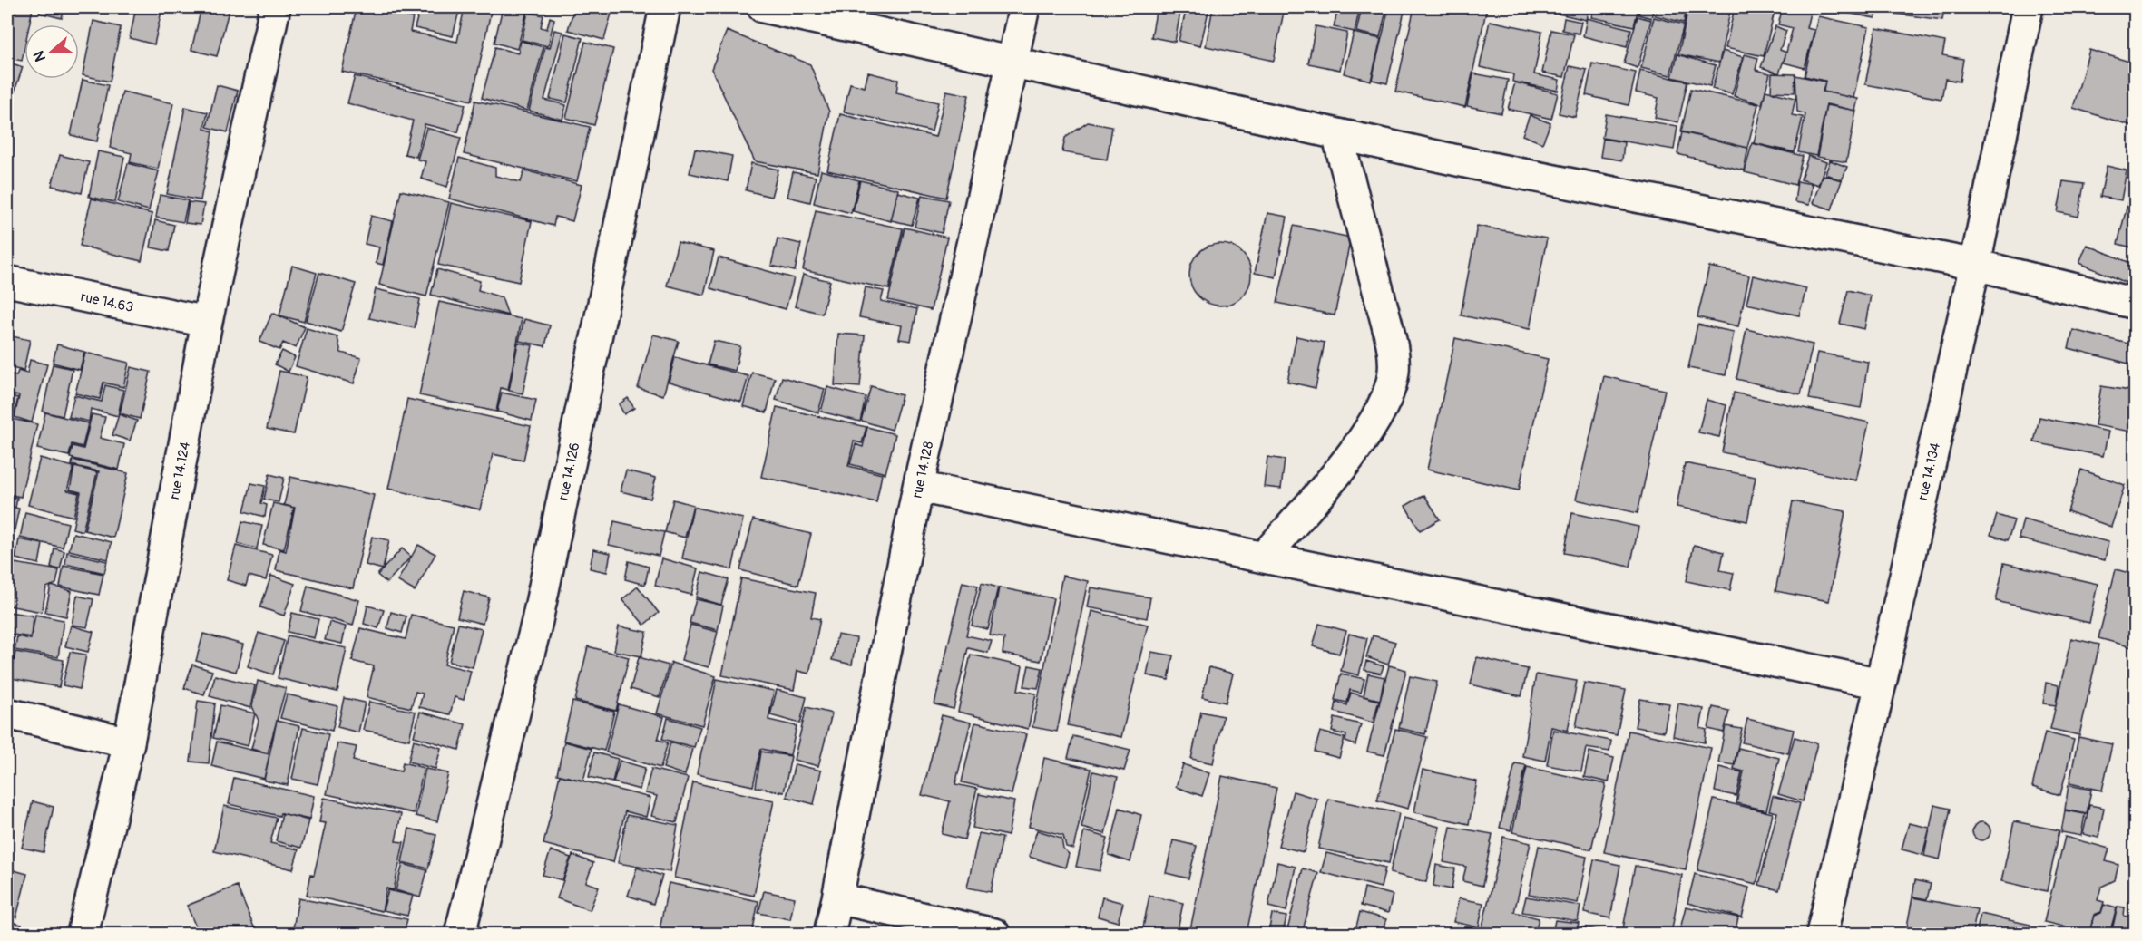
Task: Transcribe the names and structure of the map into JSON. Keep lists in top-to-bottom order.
{
  "streets": {
    "street": [
      "rue 14.63",
      "rue 14.128",
      "rue 14.124",
      "rue 14.126",
      "rue 14.134"
    ]
  },
  "crossings": [
    ["rue 14.63", "rue 14.124"]
  ],
  "north": "left"
}
